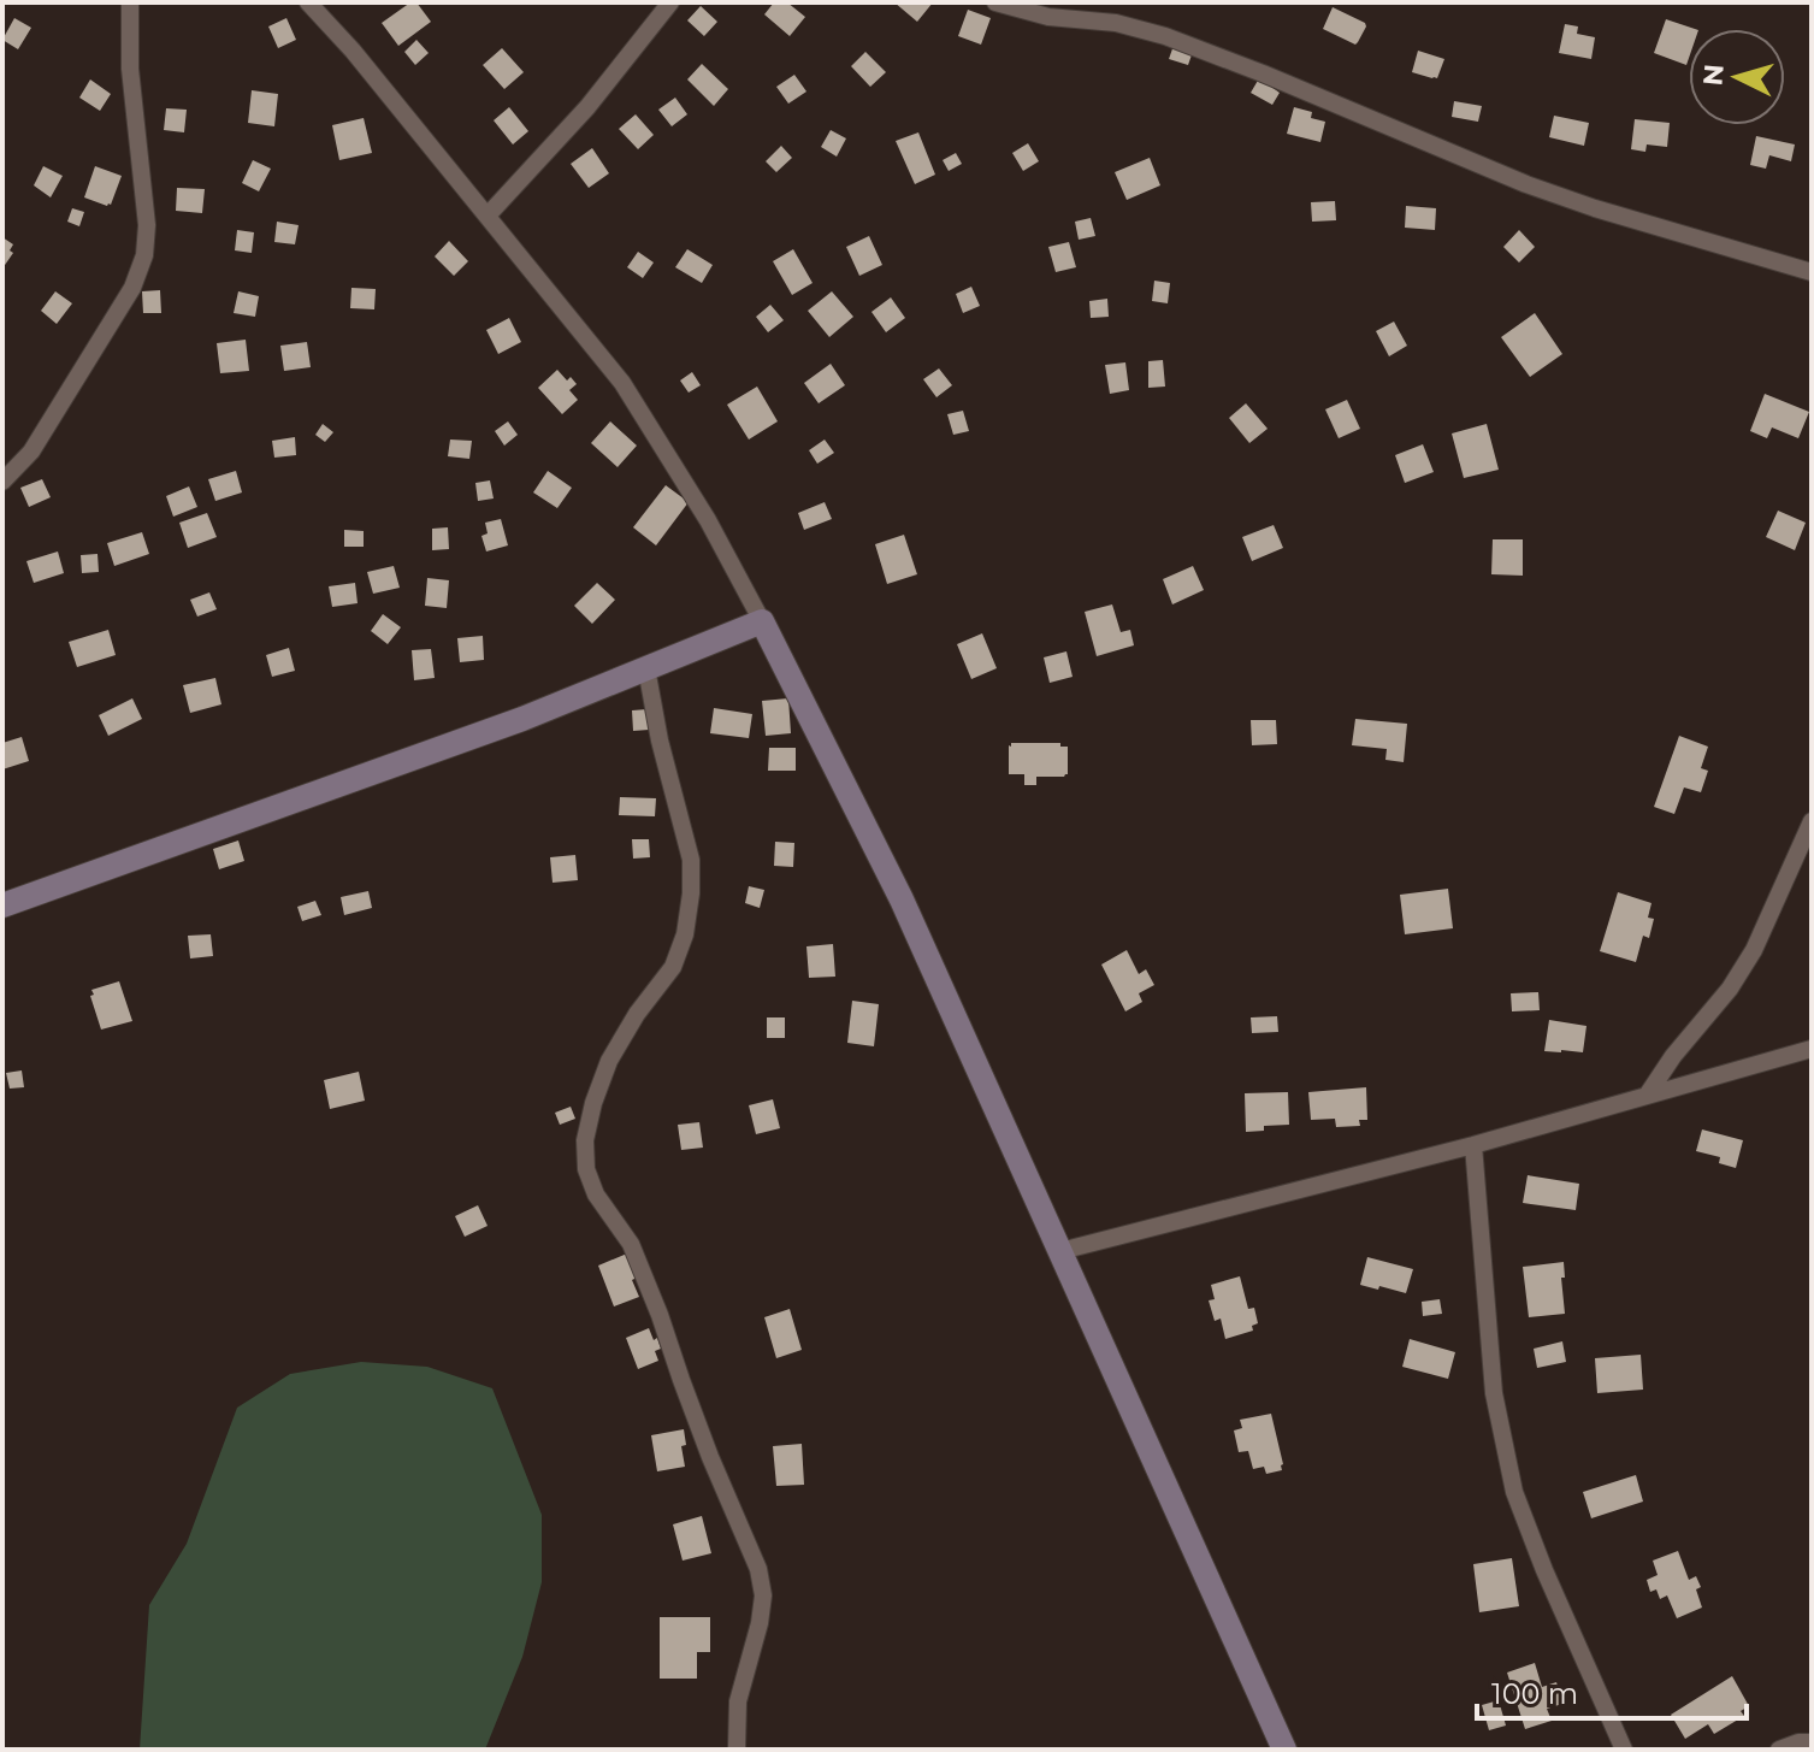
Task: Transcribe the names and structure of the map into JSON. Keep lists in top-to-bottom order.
{
  "scale_bar": "100 m",
  "north": "left"
}
